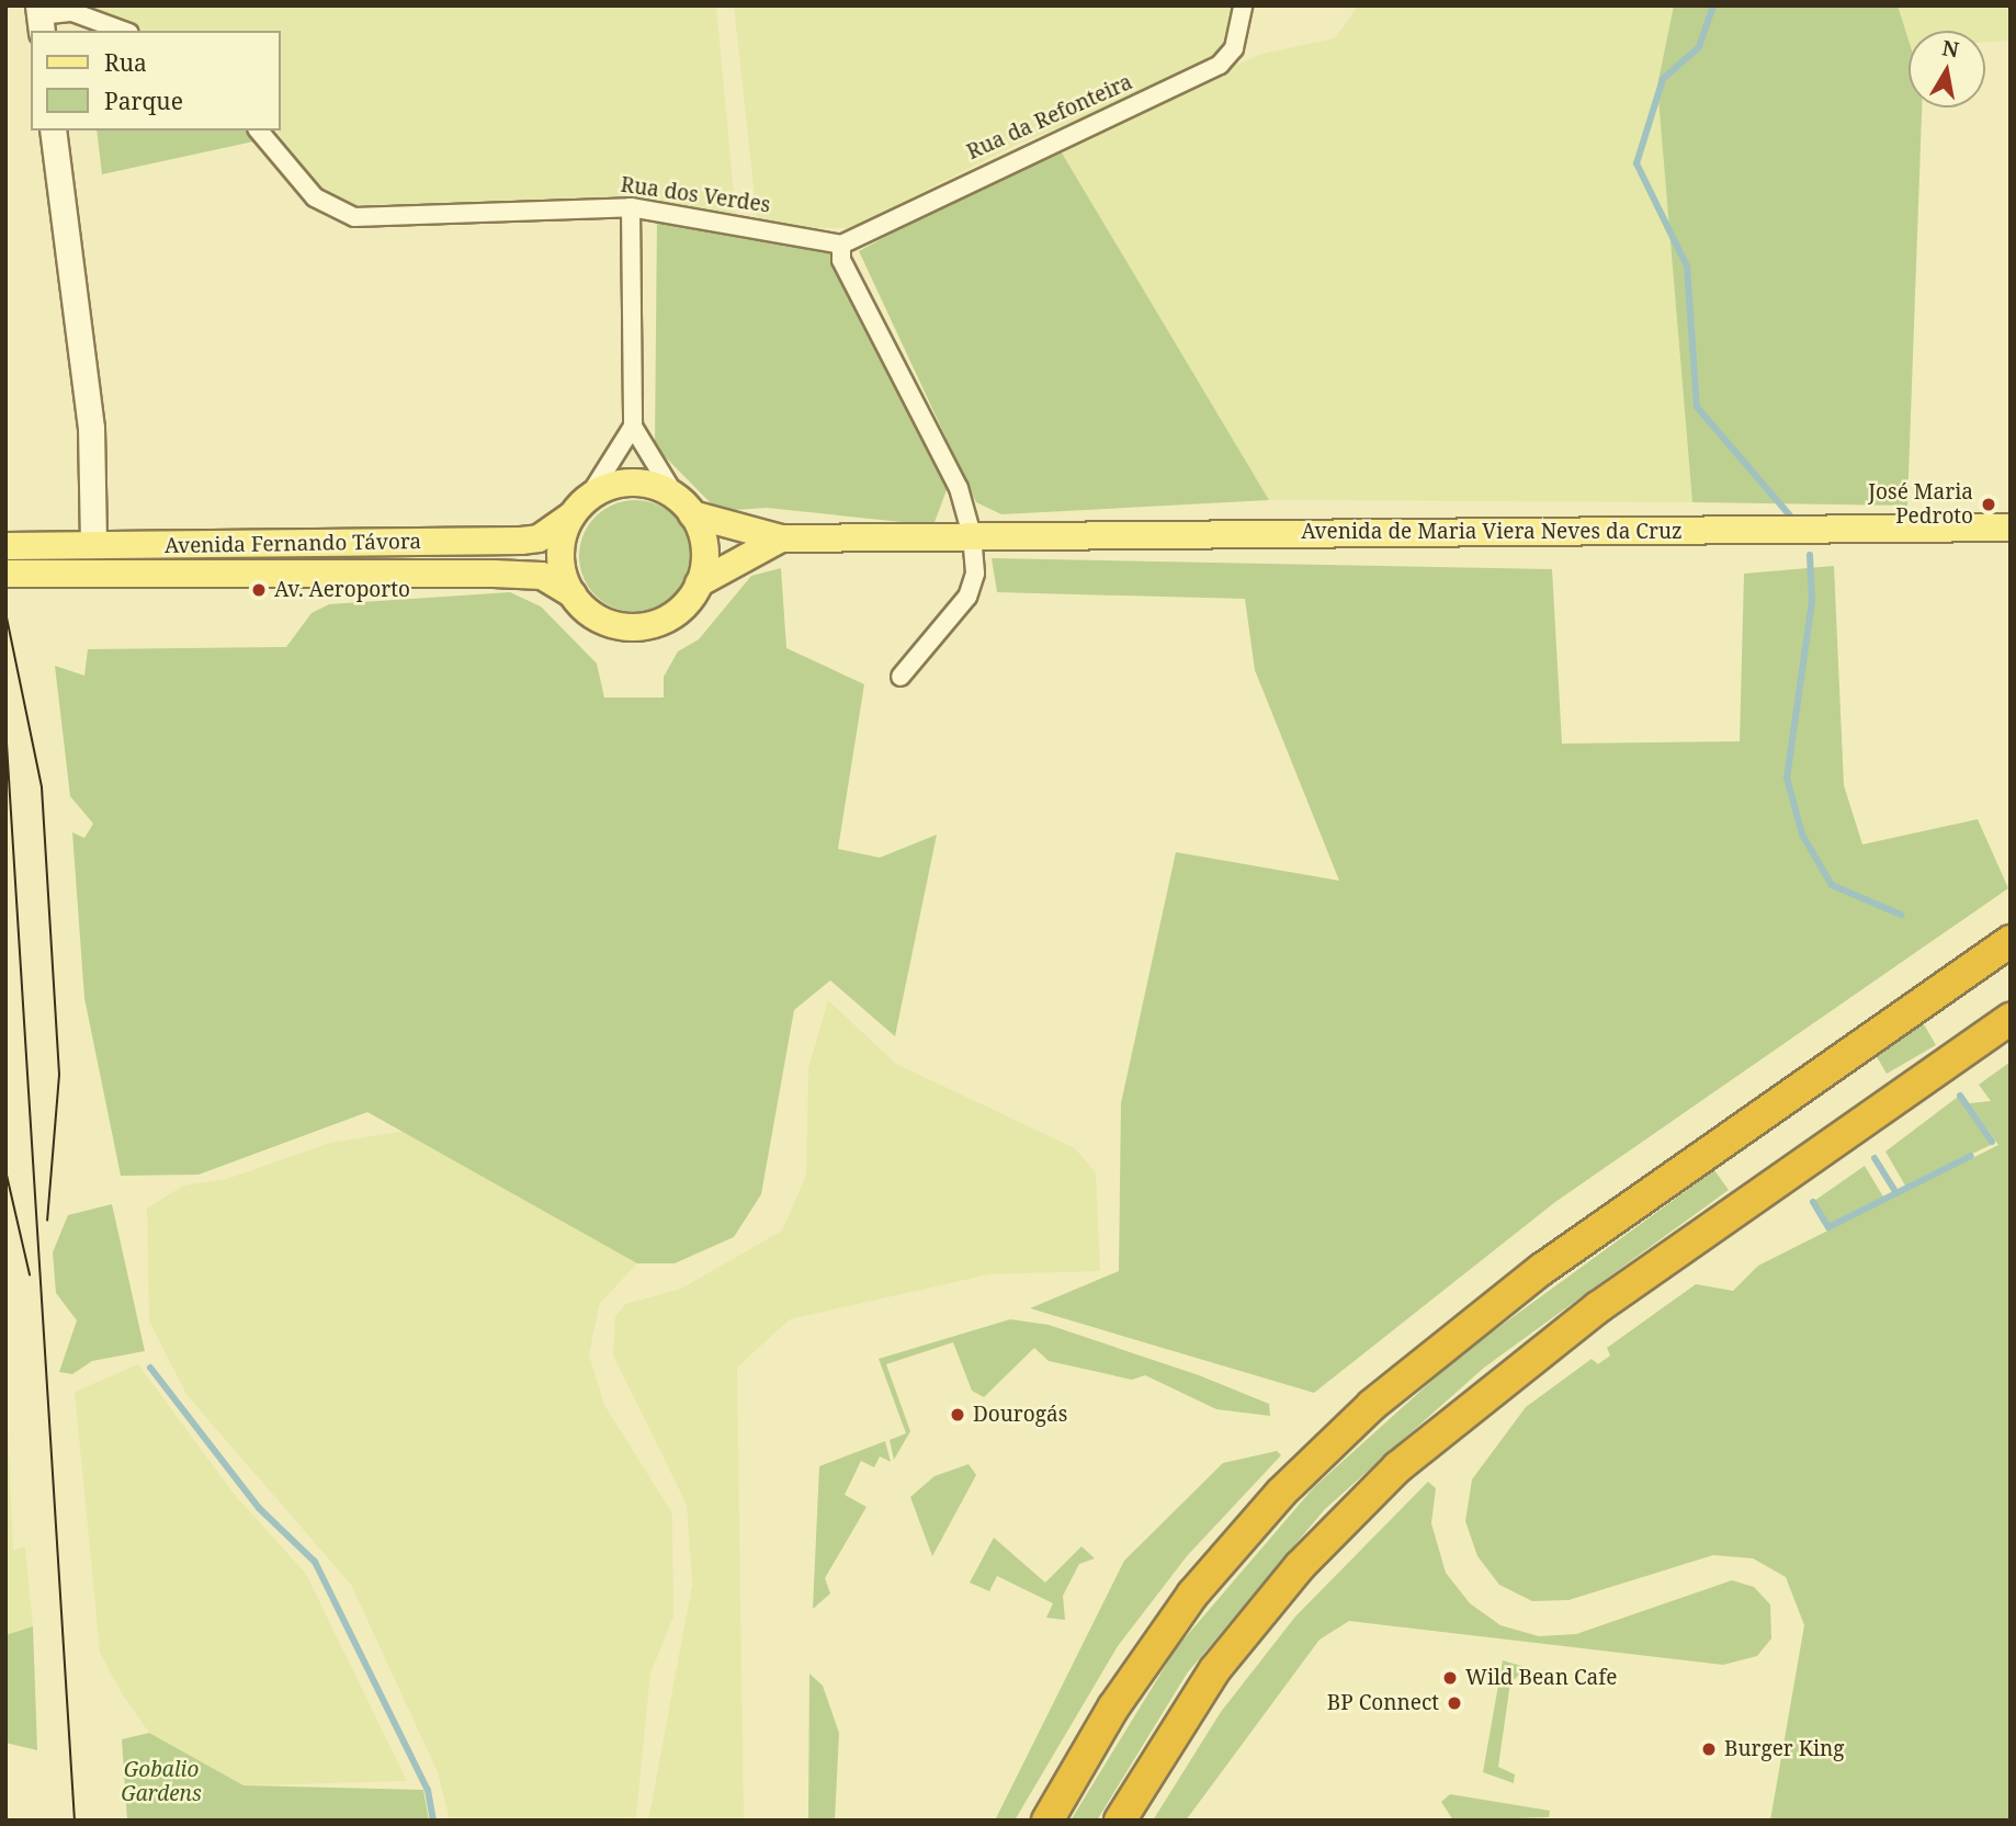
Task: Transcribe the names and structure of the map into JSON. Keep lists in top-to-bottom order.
{
  "streets": {
    "main road": ["Avenida de Maria Viera Neves da Cruz", "Avenida Fernando Távora"],
    "street": ["Rua da Refonteira", "Rua dos Verdes"]
  },
  "crossings": [
    ["Rua da Refonteira", "Rua dos Verdes"]
  ],
  "parks": ["Gobalio Gardens"],
  "places": [
    "José Maria Pedroto",
    "Av. Aeroporto",
    "Dourogás",
    "Wild Bean Cafe",
    "BP Connect",
    "Burger King"
  ],
  "legend": ["Rua", "Parque"],
  "north": "top"
}
